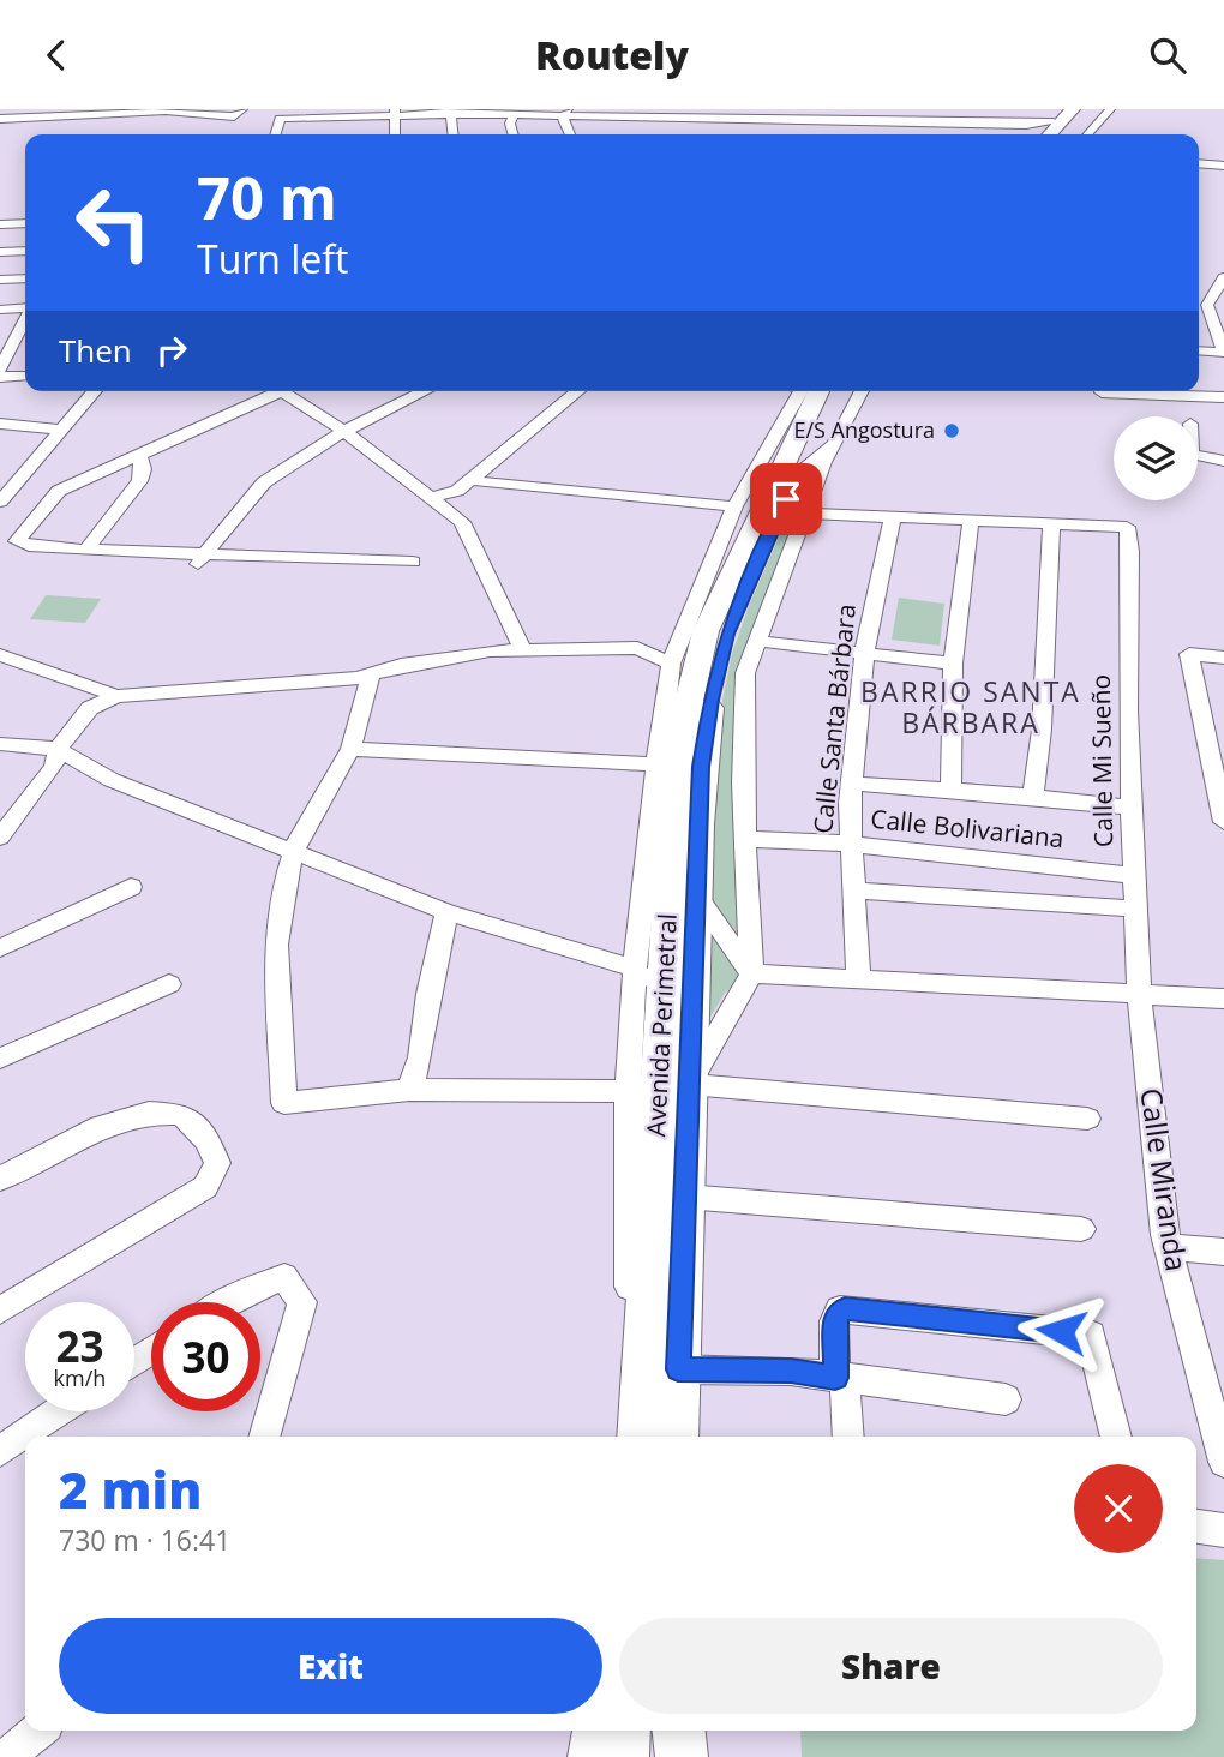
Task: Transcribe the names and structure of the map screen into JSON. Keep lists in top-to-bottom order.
{
  "streets": {
    "highway": ["Avenida Perimetral"],
    "street": [
      "Calle Santa Bárbara",
      "Calle Mi Sueño",
      "Calle Bolivariana",
      "Calle Miranda"
    ]
  },
  "crossings": [
    ["Calle Santa Bárbara", "Calle Bolivariana"],
    ["Calle Mi Sueño", "Calle Bolivariana"],
    ["Calle Mi Sueño", "Calle Miranda"]
  ],
  "districts": ["BARRIO SANTA BÁRBARA"],
  "places": ["E/S Angostura"],
  "page": {
    "header": "Routely",
    "turn": ["70 m", "Turn left"],
    "then": "Then",
    "speed": "23 km/h",
    "limit": "30",
    "heading": ["2 min", "730 m · 16:41"],
    "buttons": ["Exit", "Share"]
  }
}
